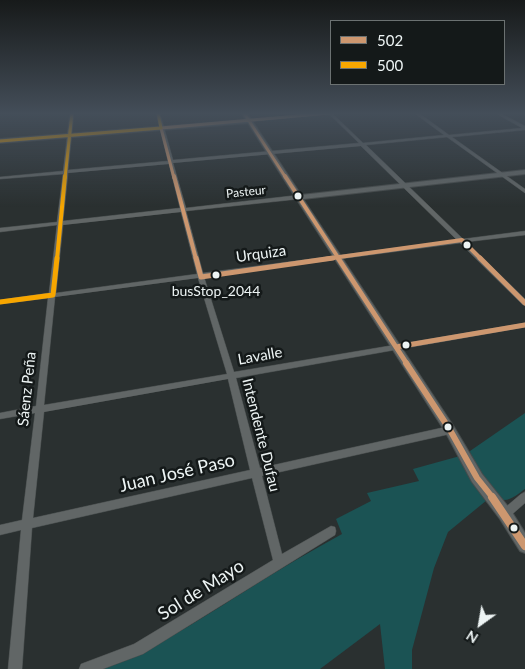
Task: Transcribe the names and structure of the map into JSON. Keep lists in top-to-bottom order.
{
  "streets": {
    "street": [
      "Pasteur",
      "Urquiza",
      "Lavalle",
      "Sáenz Peña",
      "Intendente Dufau",
      "Juan José Paso",
      "Sol de Mayo"
    ]
  },
  "crossings": [
    ["Pasteur", "Sáenz Peña"],
    ["Pasteur", "Intendente Dufau"],
    ["Urquiza", "Sáenz Peña"],
    ["Urquiza", "Intendente Dufau"],
    ["Lavalle", "Sáenz Peña"],
    ["Lavalle", "Intendente Dufau"],
    ["Sáenz Peña", "Juan José Paso"],
    ["Intendente Dufau", "Juan José Paso"],
    ["Intendente Dufau", "Sol de Mayo"]
  ],
  "places": ["busStop_2044"],
  "lines": ["transit line 502", "transit line 500"],
  "legend": ["502", "500"],
  "north": "bottom left"
}
